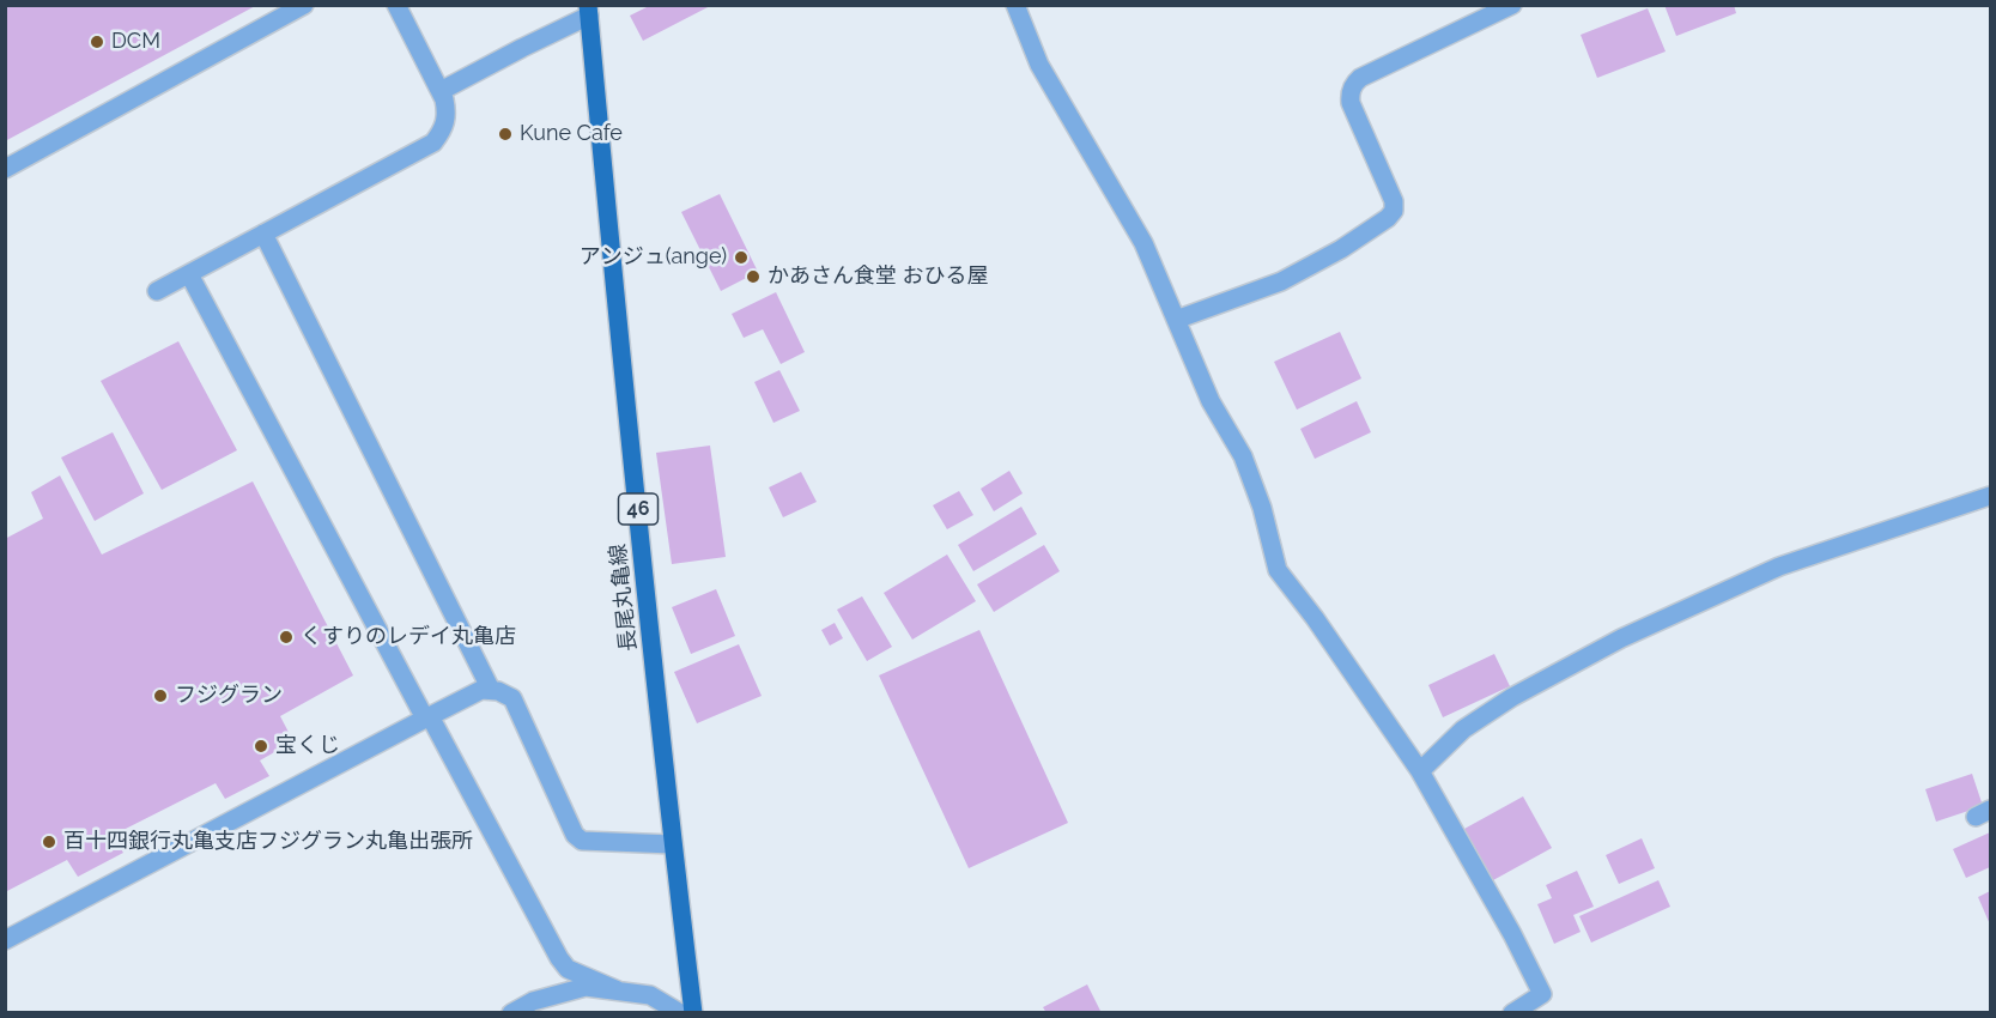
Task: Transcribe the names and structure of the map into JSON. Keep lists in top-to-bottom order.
{
  "streets": {
    "main road": ["46", "長尾丸亀線"]
  },
  "places": [
    "DCM",
    "Kune Cafe",
    "アンジュ(ange)",
    "かあさん食堂 おひる屋",
    "くすりのレデイ丸亀店",
    "フジグラン",
    "宝くじ",
    "百十四銀行丸亀支店フジグラン丸亀出張所"
  ]
}
